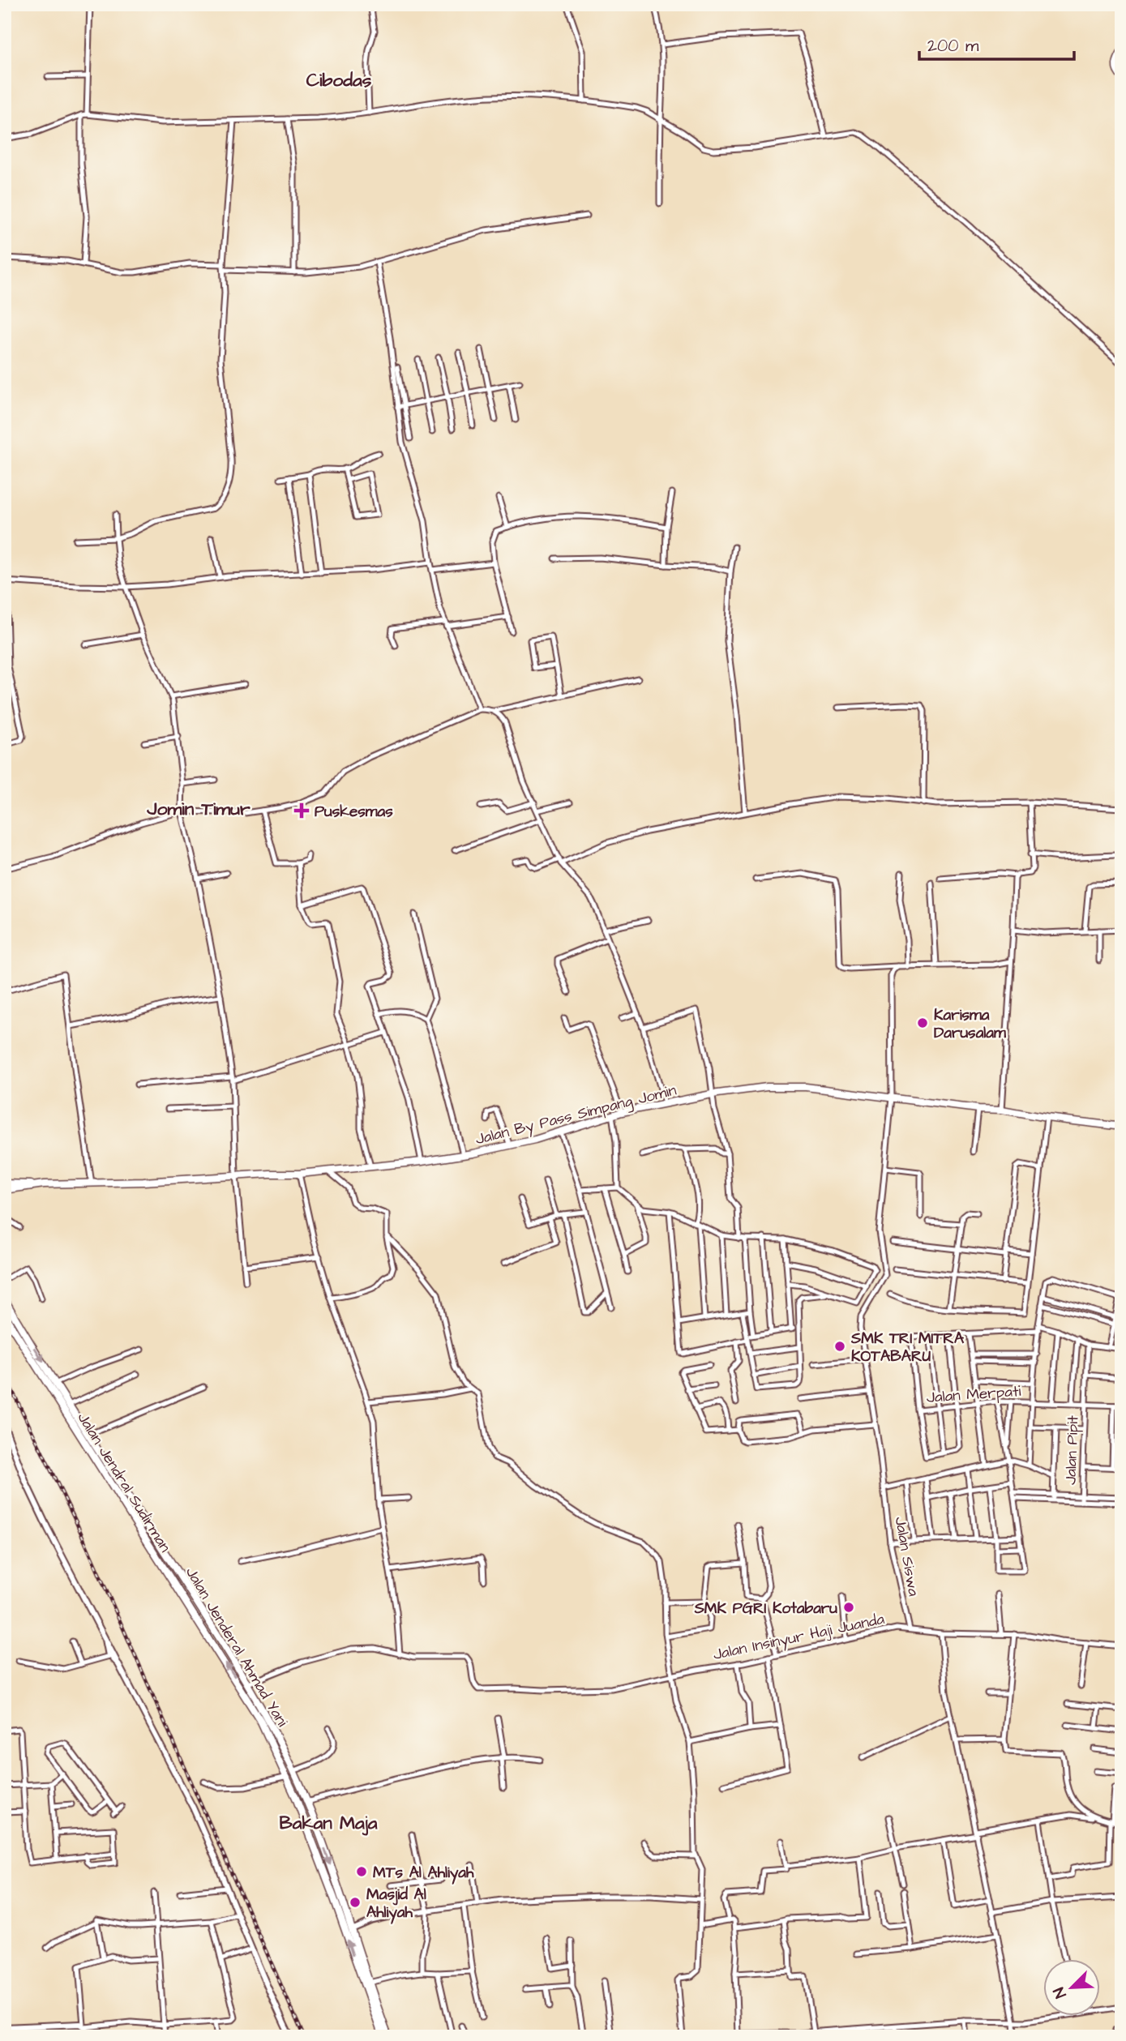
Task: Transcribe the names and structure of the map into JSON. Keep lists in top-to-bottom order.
{
  "streets": {
    "highway": ["Jalan By Pass Simpang Jomin", "Jalan Jendral Sudirman", "Jalan Jenderal Ahmad Yani"],
    "street": [
      "Jalan Merpati",
      "Jalan Pipit",
      "Jalan Siswa",
      "Jalan Insinyur Haji Juanda"
    ]
  },
  "crossings": [
    ["Jalan By Pass Simpang Jomin", "Jalan Siswa"],
    ["Jalan Merpati", "Jalan Pipit"],
    ["Jalan Siswa", "Jalan Insinyur Haji Juanda"]
  ],
  "one_way": ["Jalan Jendral Sudirman"],
  "districts": ["Cibodas", "Jomin Timur", "Bakan Maja"],
  "places": {
    "health": ["Puskesmas"],
    "other": [
      "Karisma Darusalam",
      "SMK TRI MITRA KOTABARU",
      "SMK PGRI Kotabaru",
      "MTs Al Ahliyah",
      "Masjid Al Ahliyah"
    ]
  },
  "scale_bar": "200 m",
  "north": "bottom left"
}
